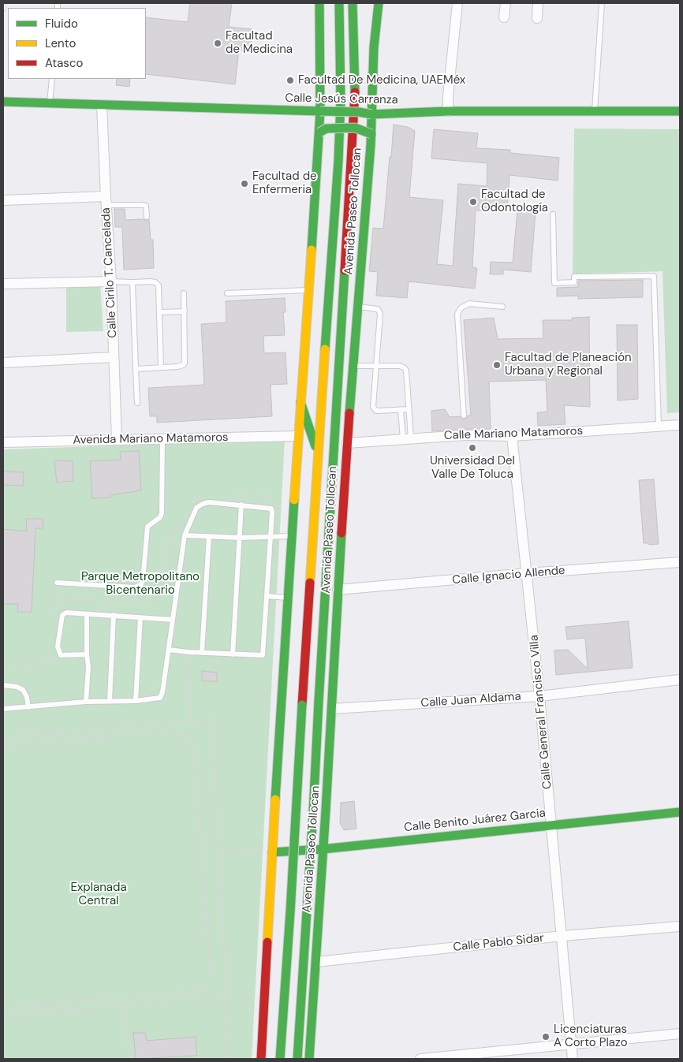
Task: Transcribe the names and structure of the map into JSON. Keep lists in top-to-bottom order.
{
  "streets": {
    "main road": ["Calle Jesús Carranza", "Avenida Paseo Tollocan", "Calle Benito Juárez Garcia"],
    "street": [
      "Calle Cirilo T. Cancelada",
      "Calle Mariano Matamoros",
      "Avenida Mariano Matamoros",
      "Calle Ignacio Allende",
      "Calle Juan Aldama",
      "Calle General Francisco Villa",
      "Calle Pablo Sidar"
    ]
  },
  "crossings": [
    ["Calle Jesús Carranza", "Avenida Paseo Tollocan"],
    ["Calle Jesús Carranza", "Calle Cirilo T. Cancelada"],
    ["Avenida Paseo Tollocan", "Calle Mariano Matamoros"],
    ["Avenida Paseo Tollocan", "Calle Ignacio Allende"],
    ["Avenida Paseo Tollocan", "Calle Juan Aldama"],
    ["Avenida Paseo Tollocan", "Calle Benito Juárez Garcia"],
    ["Avenida Paseo Tollocan", "Calle Pablo Sidar"],
    ["Calle Cirilo T. Cancelada", "Avenida Mariano Matamoros"],
    ["Calle Mariano Matamoros", "Calle General Francisco Villa"],
    ["Calle Ignacio Allende", "Calle General Francisco Villa"],
    ["Calle Juan Aldama", "Calle General Francisco Villa"],
    ["Calle General Francisco Villa", "Calle Benito Juárez Garcia"],
    ["Calle General Francisco Villa", "Calle Pablo Sidar"]
  ],
  "parks": ["Parque Metropolitano Bicentenario", "Explanada Central"],
  "places": [
    "Facultad de Medicina",
    "Facultad De Medicina, UAEMéx",
    "Facultad de Enfermeria",
    "Facultad de Odontología",
    "Facultad de Planeación Urbana y Regional",
    "Universidad Del Valle De Toluca",
    "Licenciaturas A Corto Plazo"
  ],
  "legend": ["Fluido", "Lento", "Atasco"]
}
